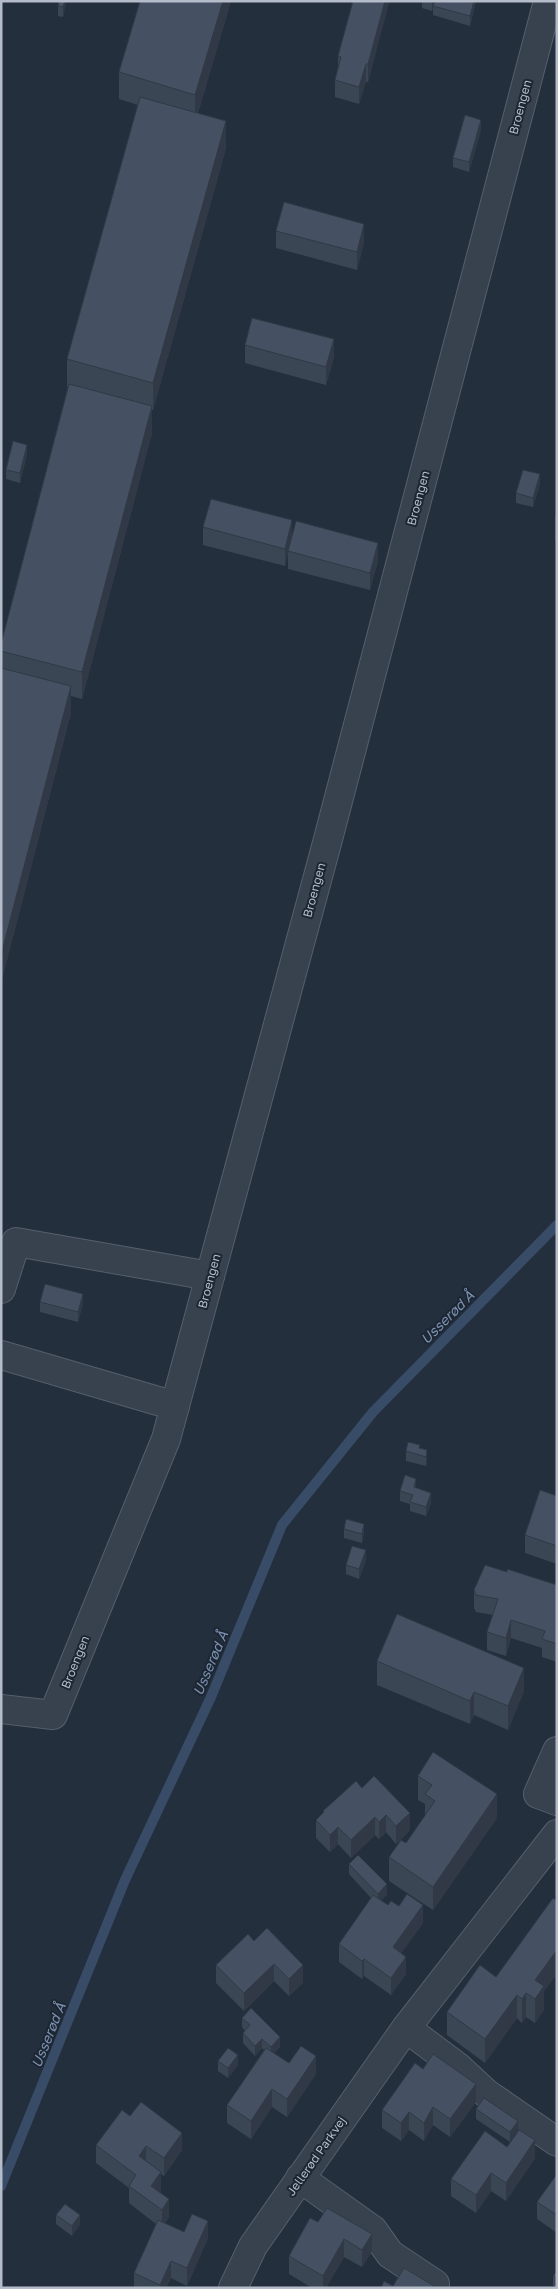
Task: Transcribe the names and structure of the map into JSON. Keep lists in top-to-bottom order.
{
  "streets": {
    "street": ["Broengen", "Jellerød Parkvej"]
  },
  "water": ["Usserød Å"]
}
